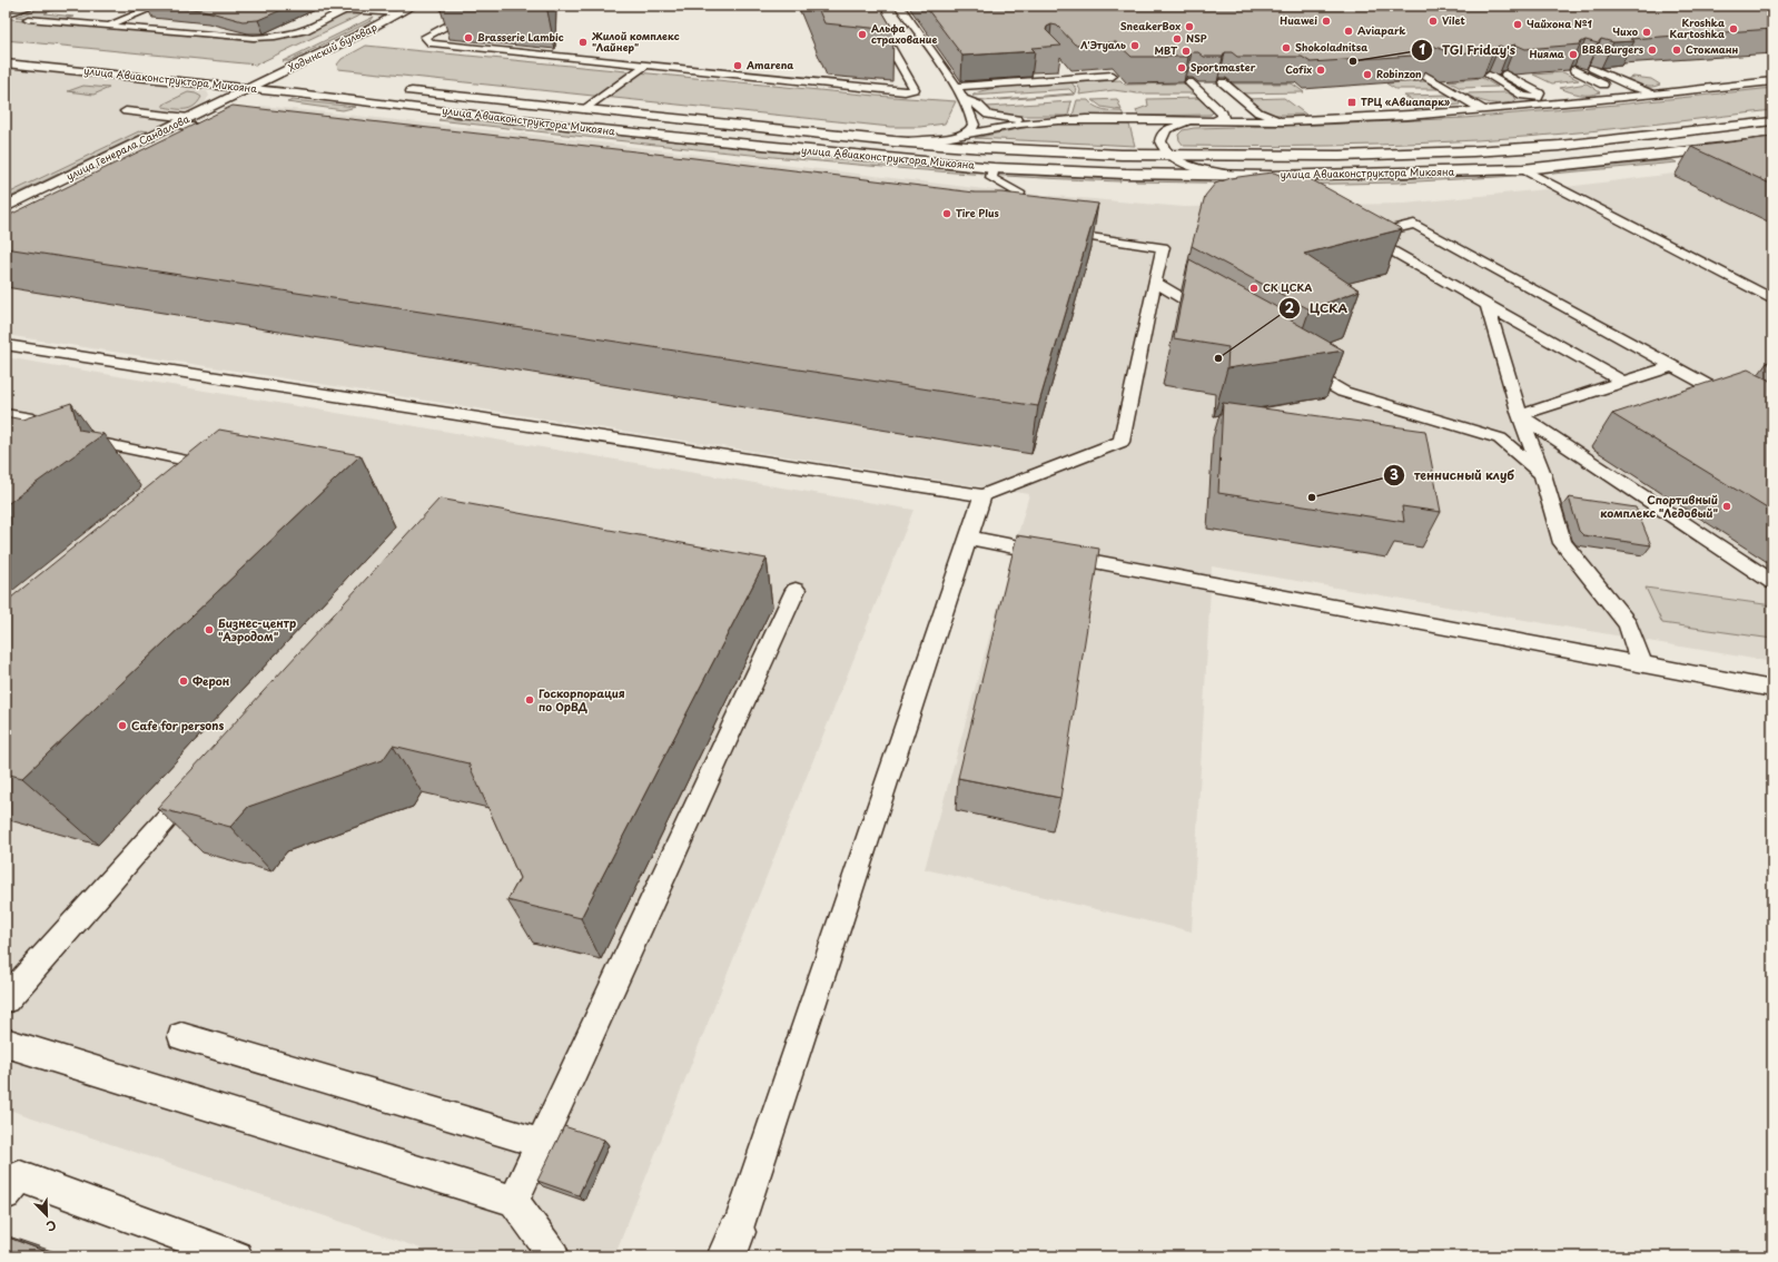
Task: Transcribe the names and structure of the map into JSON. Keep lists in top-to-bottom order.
{
  "streets": {
    "street": ["Ходынский бульвар", "улица Авиаконструктора Микояна", "улица Генерала Сандалова"]
  },
  "crossings": [
    ["Ходынский бульвар", "улица Авиаконструктора Микояна"],
    ["Ходынский бульвар", "улица Генерала Сандалова"],
    ["улица Авиаконструктора Микояна", "улица Генерала Сандалова"]
  ],
  "places": {
    "other": [
      "Huawei",
      "Vilet",
      "Чайхона №1",
      "SneakerBox",
      "Kroshka Kartoshka",
      "Aviapark",
      "Чихо",
      "Альфа страхование",
      "Brasserie Lambic",
      "NSP",
      "Жилой комплекс \"Лайнер\"",
      "Л'Этуаль",
      "Shokoladnitsa",
      "BB&Burgers",
      "Стокманн",
      "MBT",
      "Нияма",
      "TGI Friday's",
      "Amarena",
      "Sportmaster",
      "Cofix",
      "Robinzon",
      "Tire Plus",
      "СК ЦСКА",
      "ЦСКА",
      "теннисный клуб",
      "Спортивный комплекс \"Ледовый\"",
      "Бизнес-центр \"Аэродом\"",
      "Ферон",
      "Госкорпорация по ОрВД",
      "Cafe for persons"
    ],
    "transit": ["ТРЦ «Авиапарк»"]
  },
  "north": "bottom right"
}
